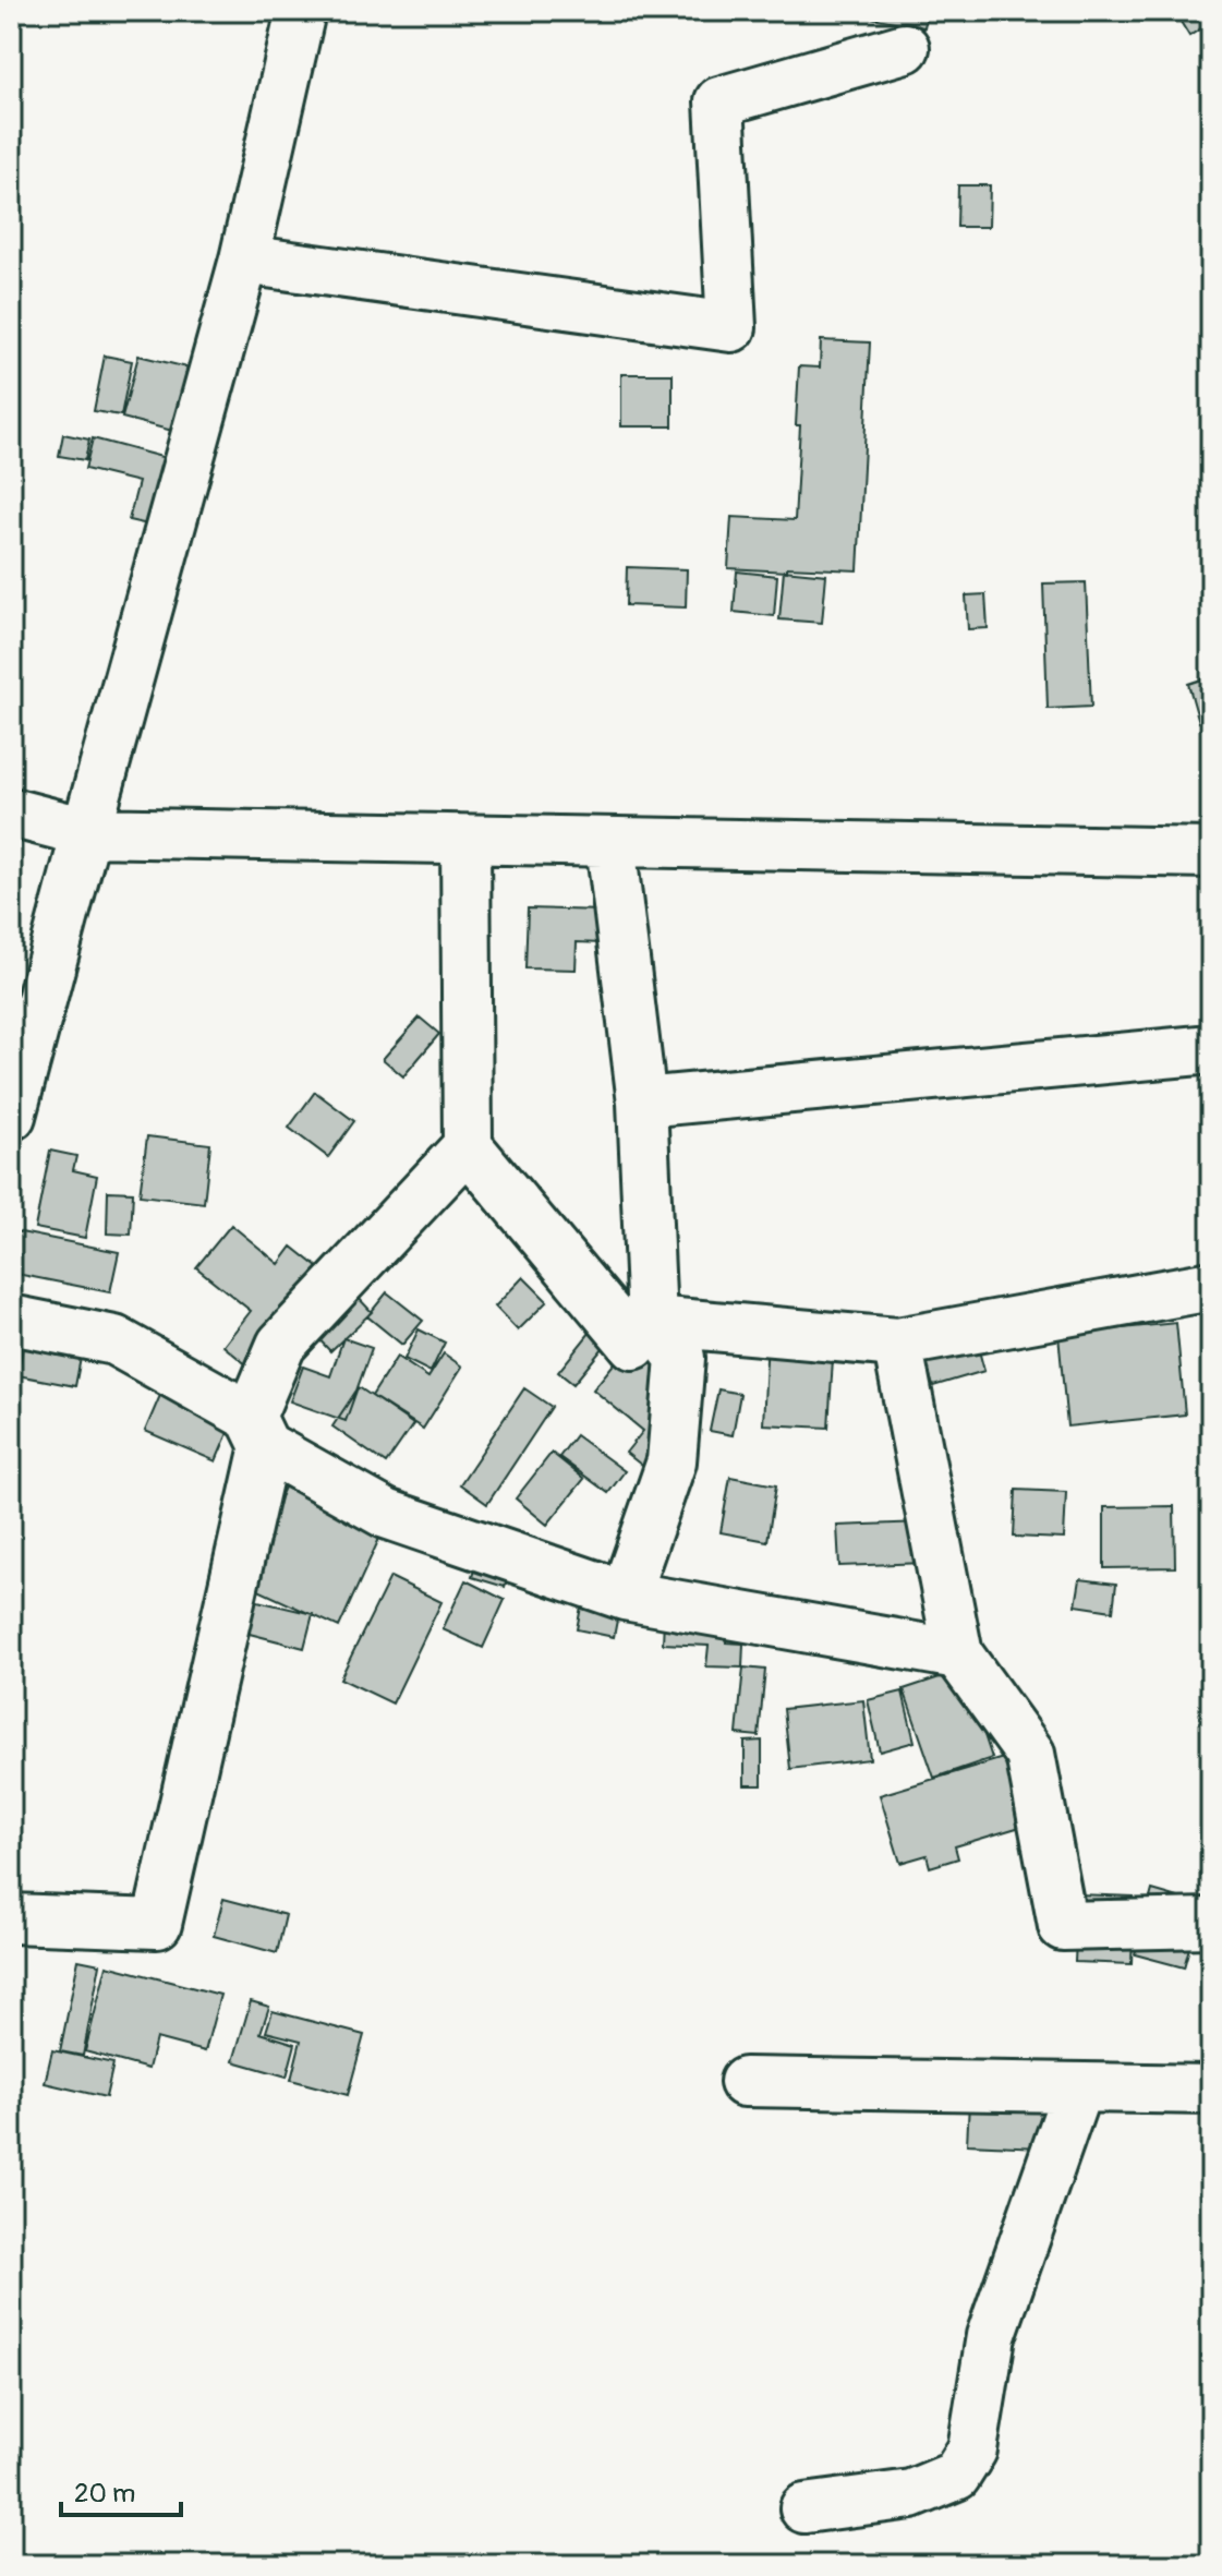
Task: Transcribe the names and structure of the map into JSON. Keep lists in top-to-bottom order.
{
  "scale_bar": "20 m"
}
